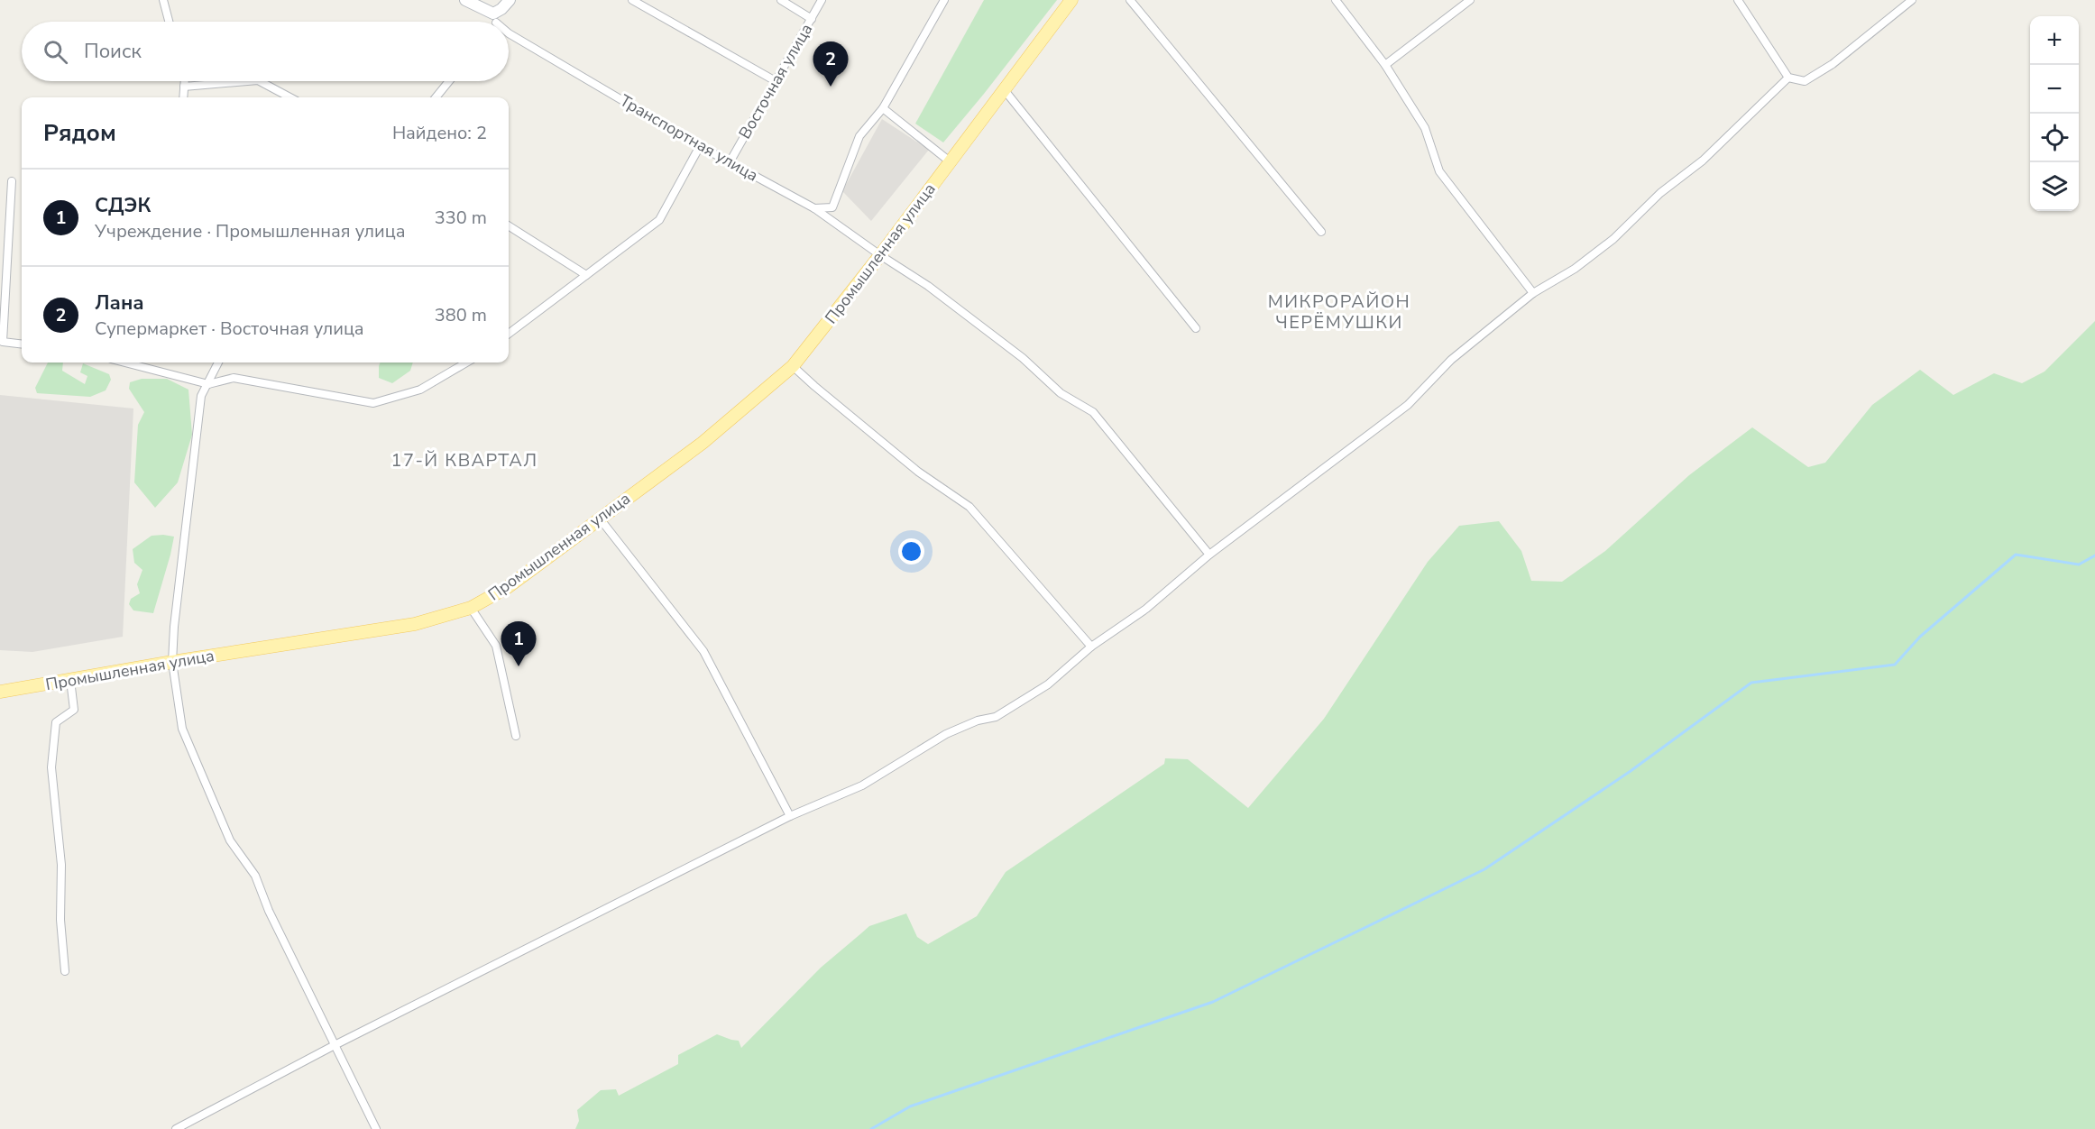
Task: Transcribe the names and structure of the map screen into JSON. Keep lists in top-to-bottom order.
{
  "streets": {
    "main road": ["Промышленная улица"],
    "street": ["Восточная улица", "Транспортная улица"]
  },
  "crossings": [
    ["Восточная улица", "Транспортная улица"],
    ["Транспортная улица", "Промышленная улица"]
  ],
  "districts": ["МИКРОРАЙОН ЧЕРЁМУШКИ", "17-Й КВАРТАЛ"],
  "page": {
    "map_buttons": ["+", "−"],
    "search": "Поиск",
    "pins": ["2", "1"],
    "heading": ["Рядом", "Найдено: 2"],
    "list": [
      {
        "mark": "1",
        "name": "СДЭК",
        "note": "Учреждение · Промышленная улица",
        "value": "330 m"
      },
      {
        "mark": "2",
        "name": "Лана",
        "note": "Супермаркет · Восточная улица",
        "value": "380 m"
      }
    ]
  }
}
